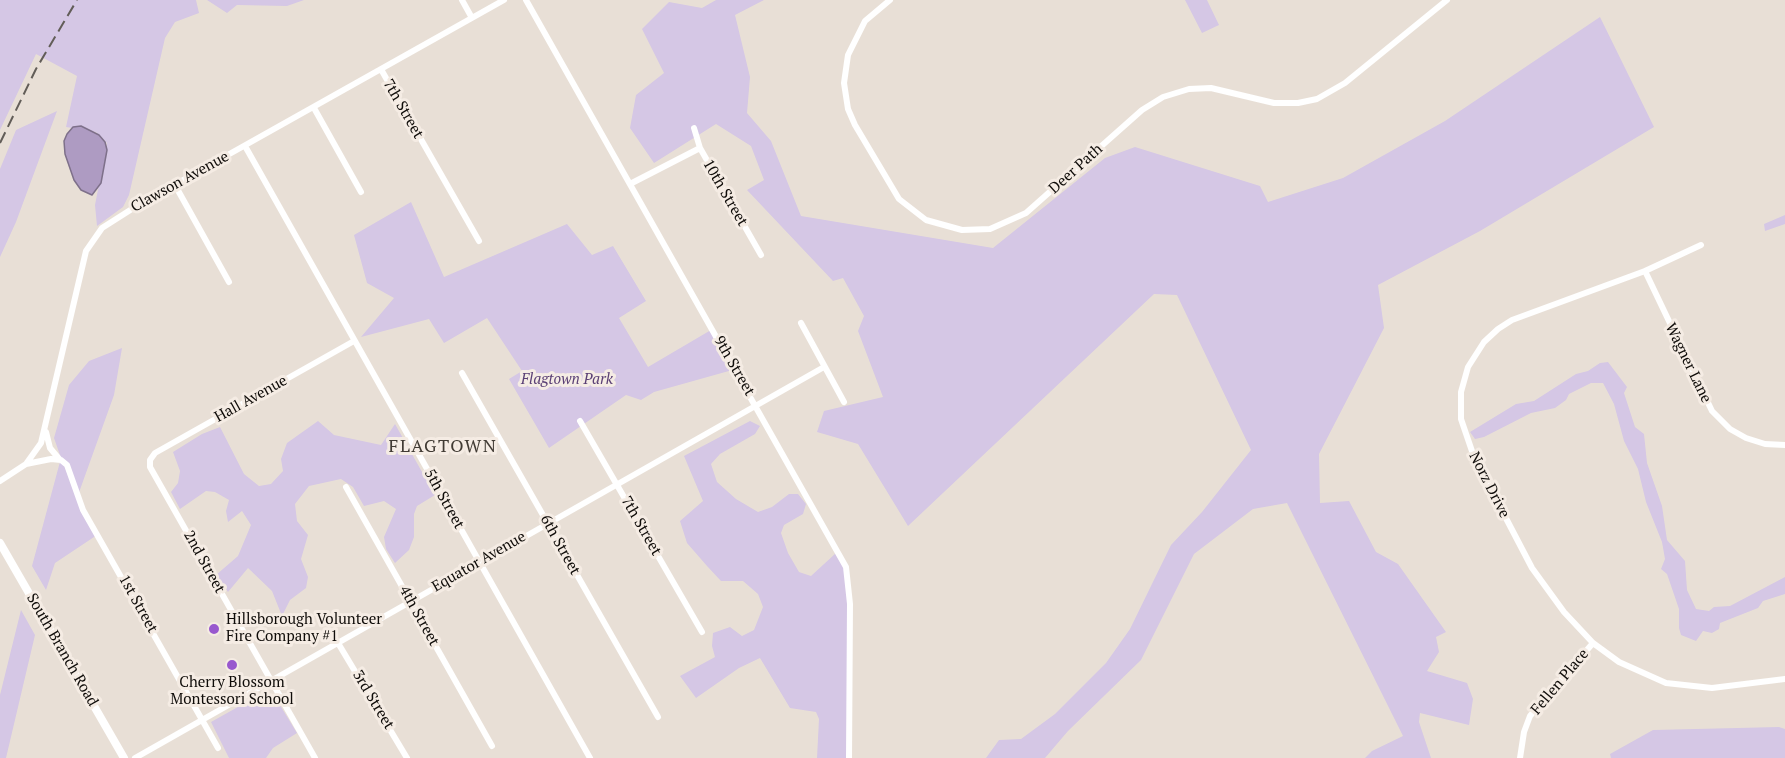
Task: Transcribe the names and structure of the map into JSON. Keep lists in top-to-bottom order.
{
  "streets": {
    "street": [
      "7th Street",
      "Deer Path",
      "Clawson Avenue",
      "10th Street",
      "Wagner Lane",
      "9th Street",
      "Hall Avenue",
      "Norz Drive",
      "5th Street",
      "6th Street",
      "2nd Street",
      "Equator Avenue",
      "1st Street",
      "4th Street",
      "South Branch Road",
      "Fellen Place",
      "3rd Street"
    ]
  },
  "crossings": [
    ["7th Street", "Clawson Avenue"],
    ["7th Street", "Equator Avenue"],
    ["Clawson Avenue", "5th Street"],
    ["Clawson Avenue", "1st Street"],
    ["Wagner Lane", "Norz Drive"],
    ["9th Street", "Equator Avenue"],
    ["Hall Avenue", "5th Street"],
    ["Hall Avenue", "2nd Street"],
    ["Norz Drive", "Fellen Place"],
    ["5th Street", "Equator Avenue"],
    ["6th Street", "Equator Avenue"],
    ["2nd Street", "Equator Avenue"],
    ["Equator Avenue", "1st Street"],
    ["Equator Avenue", "4th Street"],
    ["Equator Avenue", "3rd Street"]
  ],
  "districts": ["FLAGTOWN"],
  "parks": ["Flagtown Park"],
  "places": ["Hillsborough Volunteer Fire Company #1", "Cherry Blossom Montessori School"]
}
